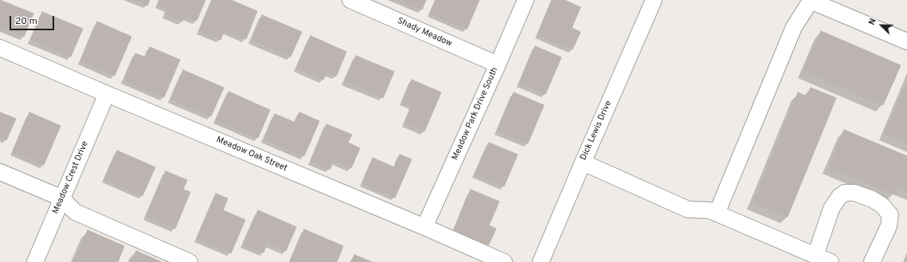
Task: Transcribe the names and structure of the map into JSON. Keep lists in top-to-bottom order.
{
  "streets": {
    "street": [
      "Shady Meadow",
      "Meadow Park Drive South",
      "Dick Lewis Drive",
      "Meadow Oak Street",
      "Meadow Crest Drive"
    ]
  },
  "crossings": [
    ["Shady Meadow", "Meadow Park Drive South"],
    ["Meadow Park Drive South", "Meadow Oak Street"],
    ["Meadow Oak Street", "Meadow Crest Drive"]
  ],
  "scale_bar": "20 m",
  "north": "top left"
}
